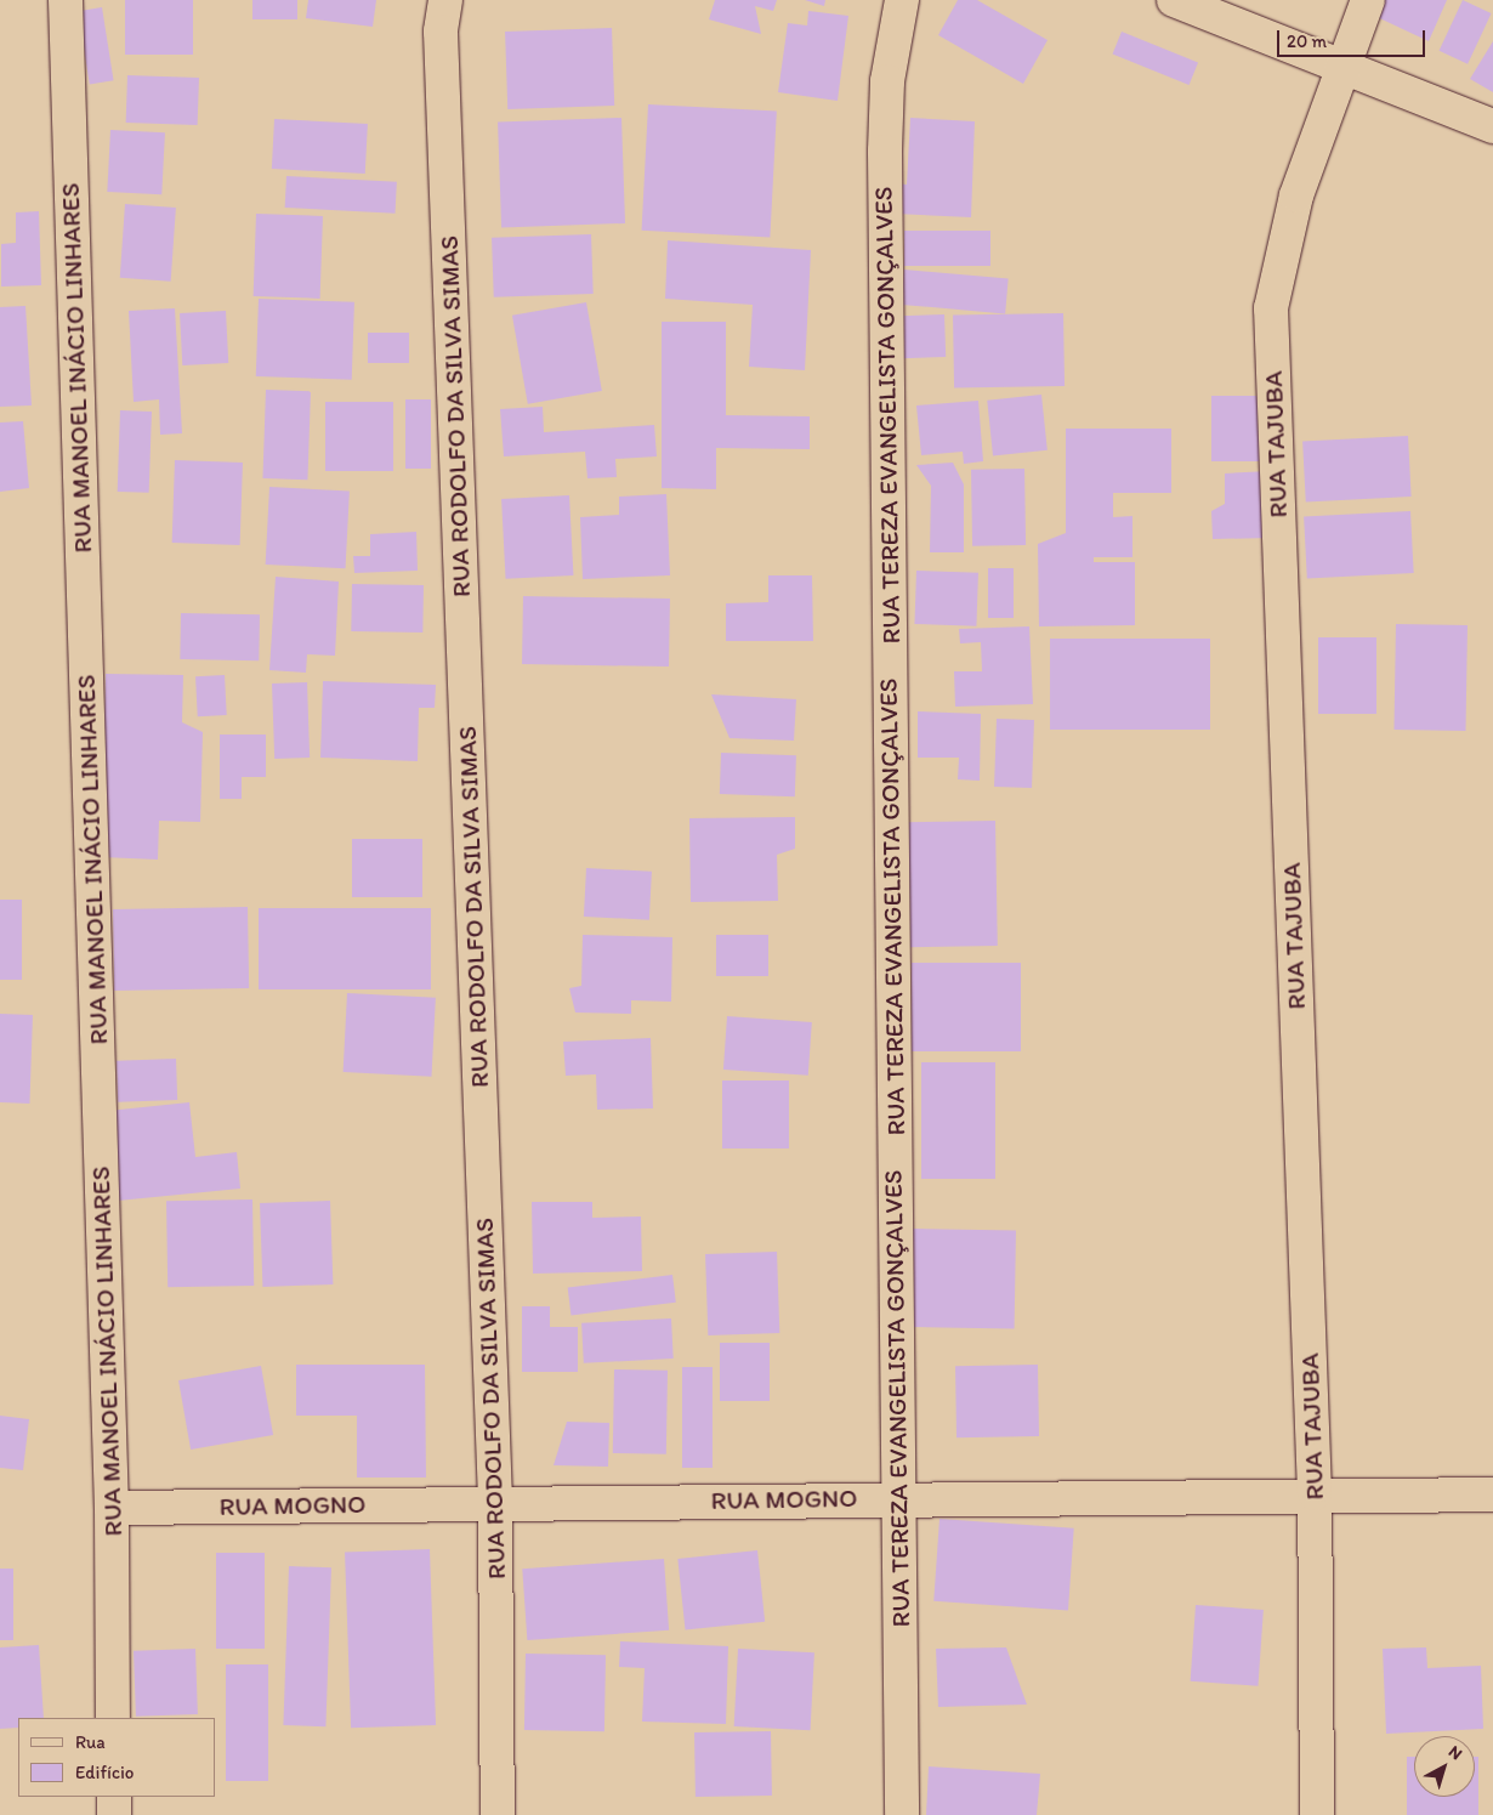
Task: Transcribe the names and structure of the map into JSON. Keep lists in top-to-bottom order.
{
  "streets": {
    "street": [
      "RUA MANOEL INÁCIO LINHARES",
      "RUA TEREZA EVANGELISTA GONÇALVES",
      "RUA RODOLFO DA SILVA SIMAS",
      "RUA TAJUBA",
      "RUA MOGNO"
    ]
  },
  "crossings": [
    ["RUA MANOEL INÁCIO LINHARES", "RUA MOGNO"],
    ["RUA TEREZA EVANGELISTA GONÇALVES", "RUA MOGNO"],
    ["RUA RODOLFO DA SILVA SIMAS", "RUA MOGNO"],
    ["RUA TAJUBA", "RUA MOGNO"]
  ],
  "legend": ["Rua", "Edifício"],
  "scale_bar": "20 m",
  "north": "top right"
}
